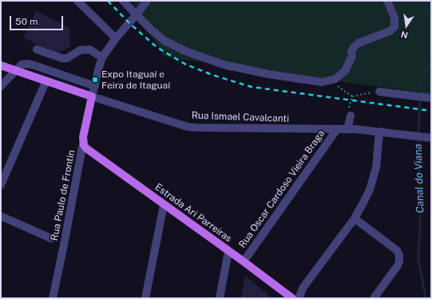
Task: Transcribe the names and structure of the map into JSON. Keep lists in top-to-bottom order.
{
  "streets": {
    "main road": ["Rua Ismael Cavalcanti", "Rua Paulo de Frontin", "Estrada Ari Parreiras"],
    "street": ["Rua Oscar Cardoso Vieira Braga"]
  },
  "crossings": [
    ["Rua Ismael Cavalcanti", "Rua Oscar Cardoso Vieira Braga"],
    ["Rua Ismael Cavalcanti", "Rua Paulo de Frontin"],
    ["Rua Oscar Cardoso Vieira Braga", "Estrada Ari Parreiras"],
    ["Rua Paulo de Frontin", "Estrada Ari Parreiras"]
  ],
  "water": ["Canal do Viana"],
  "places": ["Expo Itaguaí e Feira de Itaguaí"],
  "scale_bar": "50 m",
  "north": "bottom"
}
